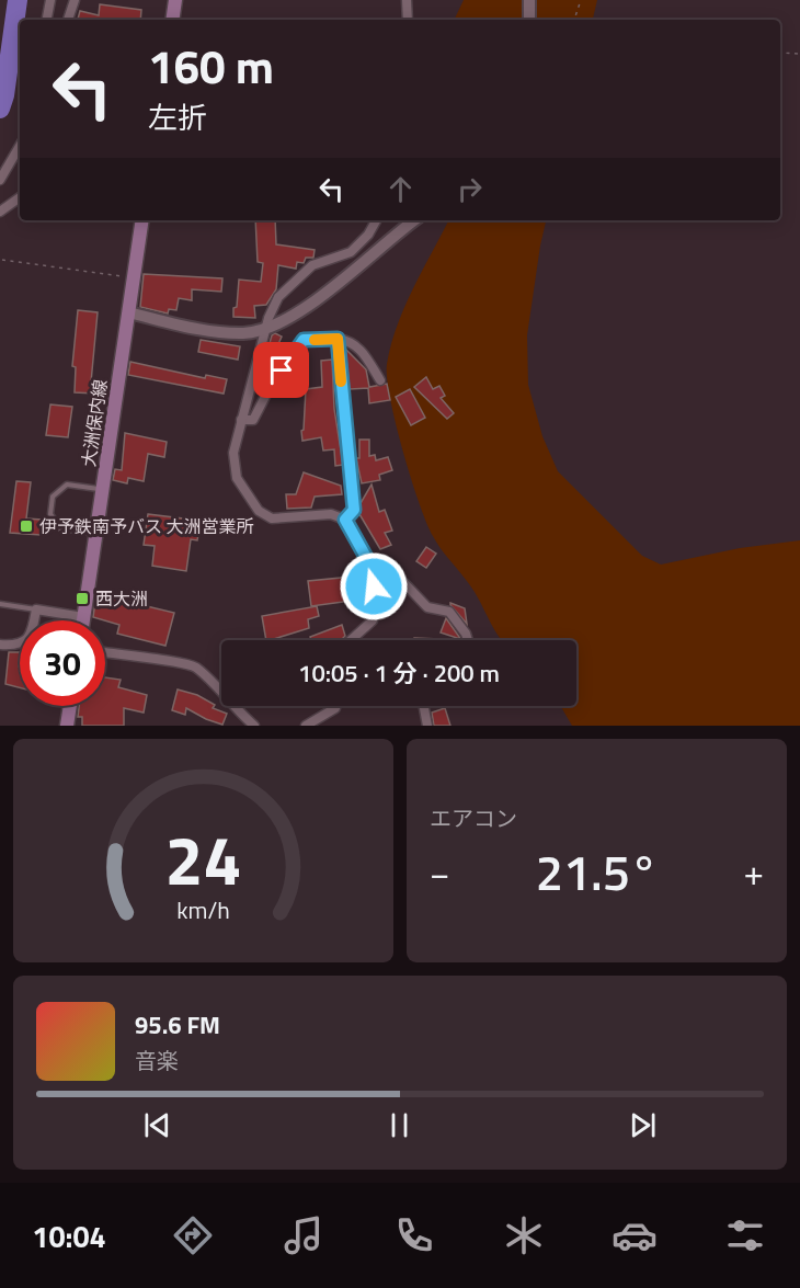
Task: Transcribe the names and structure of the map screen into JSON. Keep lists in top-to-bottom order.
{
  "streets": {
    "main road": ["大洲保内線"]
  },
  "places": {
    "transit": ["伊予鉄南予バス 大洲営業所", "西大洲"]
  },
  "page": {
    "turn": ["160 m", "左折"],
    "limit": "30",
    "trip": "10:05 · 1 分 · 200 m",
    "tile": "エアコン",
    "heat": ["−", "21.5°", "+"],
    "song": ["95.6 FM", "音楽"],
    "tabs": "10:04",
    "gauge": ["24", "km/h"]
  }
}
